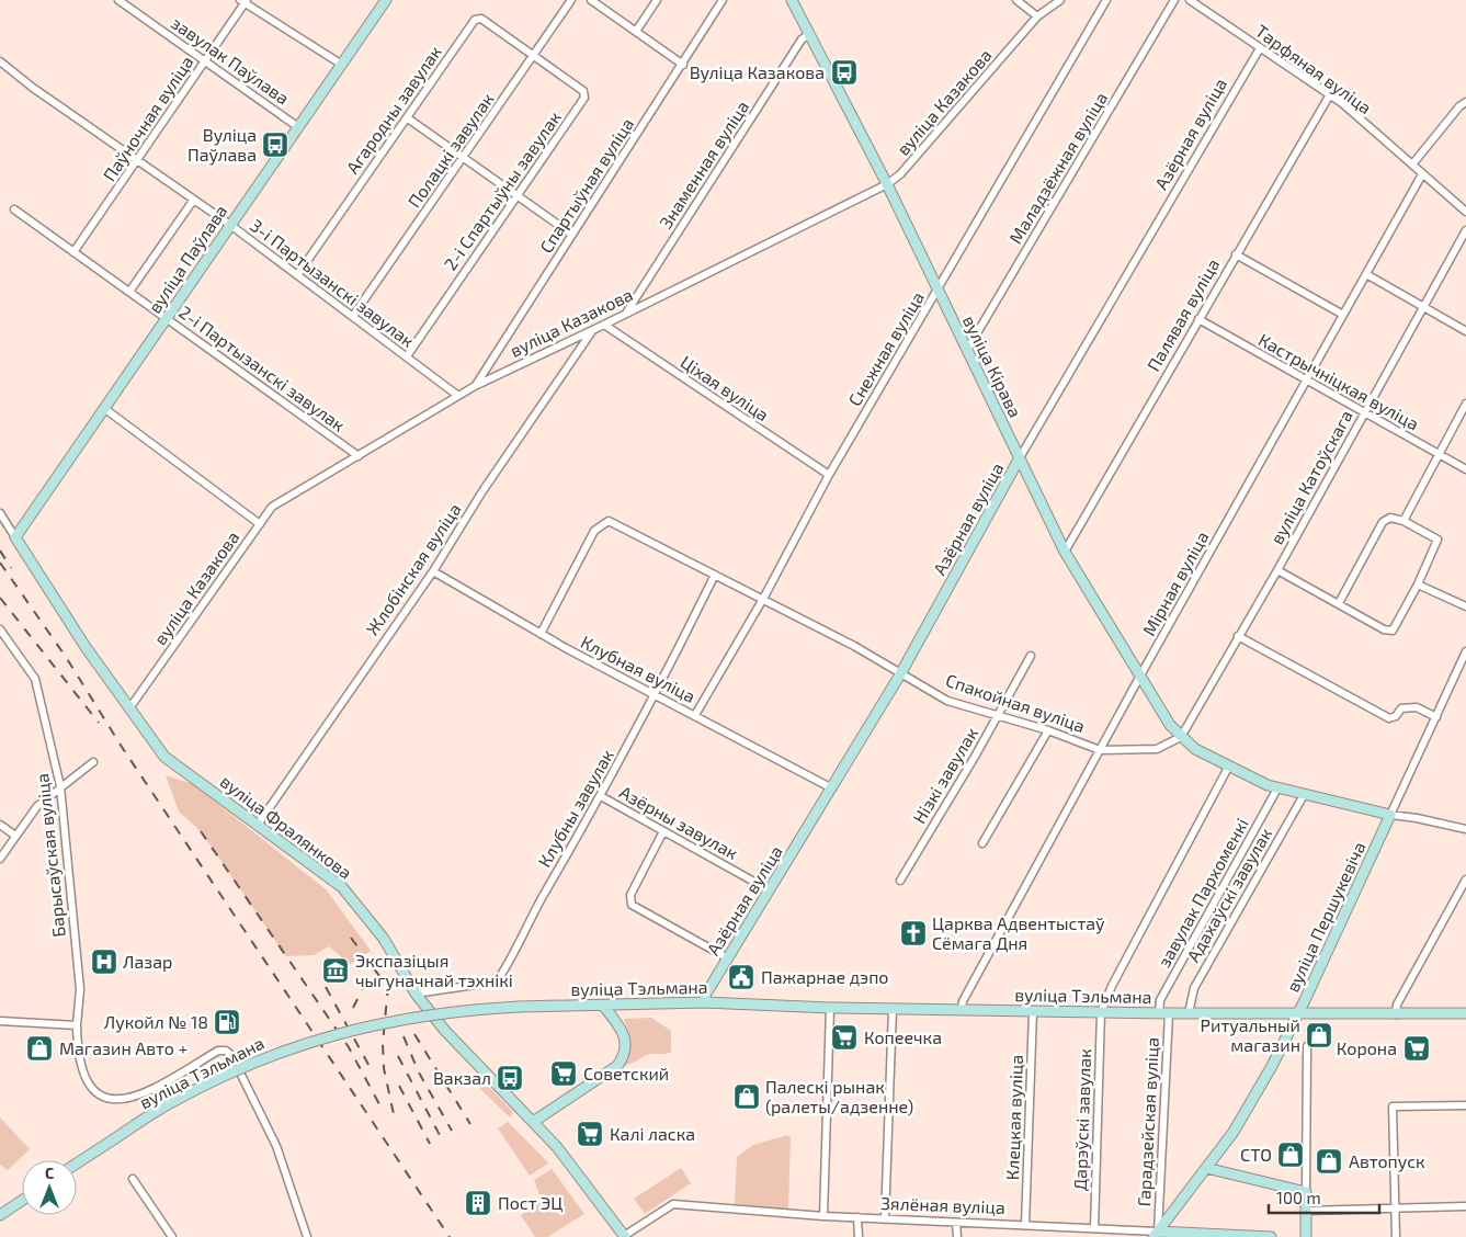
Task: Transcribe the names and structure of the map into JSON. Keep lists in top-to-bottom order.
{
  "streets": {
    "main road": [
      "Азёрная вуліца",
      "вуліца Паўлава",
      "вуліца Кірава",
      "вуліца Фралянкова",
      "вуліца Першукевіча",
      "вуліца Тэльмана",
      "Зялёная вуліца"
    ],
    "street": [
      "завулак Паўлава",
      "Тарфяная вуліца",
      "вуліца Казакова",
      "Агародны завулак",
      "Паўночная вуліца",
      "Полацкі завулак",
      "Знаменная вуліца",
      "Маладзёжная вуліца",
      "Спартыўная вуліца",
      "2-і Спартыўны завулак",
      "3-і Партызанскі завулак",
      "Палявая вуліца",
      "Снежная вуліца",
      "2-і Партызанскі завулак",
      "Кастрычніцкая вуліца",
      "Ціхая вуліца",
      "вуліца Катоўскага",
      "Жлобінская вуліца",
      "Мірная вуліца",
      "Клубная вуліца",
      "Спакойная вуліца",
      "Нізкі завулак",
      "Клубны завулак",
      "Азёрны завулак",
      "Барысаўская вуліца",
      "завулак Пархоменкі",
      "Адахаўскі завулак",
      "Клецкая вуліца",
      "Дарэўскі завулак",
      "Гарадзейская вуліца"
    ]
  },
  "crossings": [
    ["завулак Паўлава", "Паўночная вуліца"],
    ["завулак Паўлава", "вуліца Паўлава"],
    ["Тарфяная вуліца", "Азёрная вуліца"],
    ["Тарфяная вуліца", "Палявая вуліца"],
    ["Тарфяная вуліца", "Мірная вуліца"],
    ["вуліца Казакова", "Знаменная вуліца"],
    ["вуліца Казакова", "Спартыўная вуліца"],
    ["вуліца Казакова", "3-і Партызанскі завулак"],
    ["вуліца Казакова", "вуліца Кірава"],
    ["вуліца Казакова", "2-і Партызанскі завулак"],
    ["вуліца Казакова", "Ціхая вуліца"],
    ["вуліца Казакова", "Жлобінская вуліца"],
    ["вуліца Казакова", "вуліца Фралянкова"],
    ["Агародны завулак", "Полацкі завулак"],
    ["Агародны завулак", "2-і Спартыўны завулак"],
    ["Агародны завулак", "3-і Партызанскі завулак"],
    ["Паўночная вуліца", "3-і Партызанскі завулак"],
    ["Паўночная вуліца", "2-і Партызанскі завулак"],
    ["Азёрная вуліца", "вуліца Кірава"],
    ["Азёрная вуліца", "Клубная вуліца"],
    ["Азёрная вуліца", "Спакойная вуліца"],
    ["Азёрная вуліца", "Азёрны завулак"],
    ["Азёрная вуліца", "вуліца Тэльмана"],
    ["Полацкі завулак", "2-і Спартыўны завулак"],
    ["Полацкі завулак", "3-і Партызанскі завулак"],
    ["Знаменная вуліца", "вуліца Кірава"],
    ["Маладзёжная вуліца", "вуліца Кірава"],
    ["2-і Спартыўны завулак", "3-і Партызанскі завулак"],
    ["вуліца Паўлава", "3-і Партызанскі завулак"],
    ["вуліца Паўлава", "2-і Партызанскі завулак"],
    ["вуліца Паўлава", "вуліца Фралянкова"],
    ["Палявая вуліца", "вуліца Кірава"],
    ["Палявая вуліца", "Кастрычніцкая вуліца"],
    ["Снежная вуліца", "вуліца Кірава"],
    ["Снежная вуліца", "Ціхая вуліца"],
    ["Снежная вуліца", "Клубная вуліца"],
    ["Снежная вуліца", "Спакойная вуліца"],
    ["вуліца Кірава", "вуліца Катоўскага"],
    ["вуліца Кірава", "Мірная вуліца"],
    ["вуліца Кірава", "Спакойная вуліца"],
    ["Кастрычніцкая вуліца", "вуліца Катоўскага"],
    ["Кастрычніцкая вуліца", "Мірная вуліца"],
    ["вуліца Катоўскага", "Спакойная вуліца"],
    ["Жлобінская вуліца", "Клубная вуліца"],
    ["Жлобінская вуліца", "вуліца Фралянкова"],
    ["Мірная вуліца", "Спакойная вуліца"],
    ["Мірная вуліца", "вуліца Тэльмана"],
    ["Клубная вуліца", "Спакойная вуліца"],
    ["Клубная вуліца", "Клубны завулак"],
    ["Спакойная вуліца", "Нізкі завулак"],
    ["Спакойная вуліца", "Клубны завулак"],
    ["Клубны завулак", "Азёрны завулак"],
    ["Клубны завулак", "вуліца Фралянкова"],
    ["вуліца Фралянкова", "Зялёная вуліца"],
    ["завулак Пархоменкі", "вуліца Тэльмана"],
    ["Адахаўскі завулак", "вуліца Тэльмана"],
    ["вуліца Першукевіча", "вуліца Тэльмана"],
    ["вуліца Першукевіча", "Гарадзейская вуліца"],
    ["вуліца Першукевіча", "Зялёная вуліца"],
    ["вуліца Тэльмана", "Клецкая вуліца"],
    ["вуліца Тэльмана", "Дарэўскі завулак"],
    ["вуліца Тэльмана", "Гарадзейская вуліца"],
    ["Клецкая вуліца", "Зялёная вуліца"],
    ["Дарэўскі завулак", "Зялёная вуліца"],
    ["Гарадзейская вуліца", "Зялёная вуліца"]
  ],
  "places": {
    "bus stop": ["Вуліца Казакова", "Вуліца Паўлава", "Вакзал"],
    "church": ["Царква Адвентыстаў Сёмага Дня"],
    "hospital": ["Лазар"],
    "museum": ["Экспазіцыя чыгуначнай тэхнікі"],
    "public building": ["Пажарнае дэпо"],
    "fuel station": ["Лукойл № 18"],
    "shop": [
      "Ритуальный магазин",
      "Магазин Авто +",
      "Палескі рынак (ралеты/адзенне)",
      "СТО",
      "Автопуск"
    ],
    "supermarket": [
      "Копеечка",
      "Корона",
      "Советский",
      "Калі ласка"
    ],
    "building": ["Пост ЭЦ"]
  },
  "scale_bar": "100 m",
  "north": "top"
}
